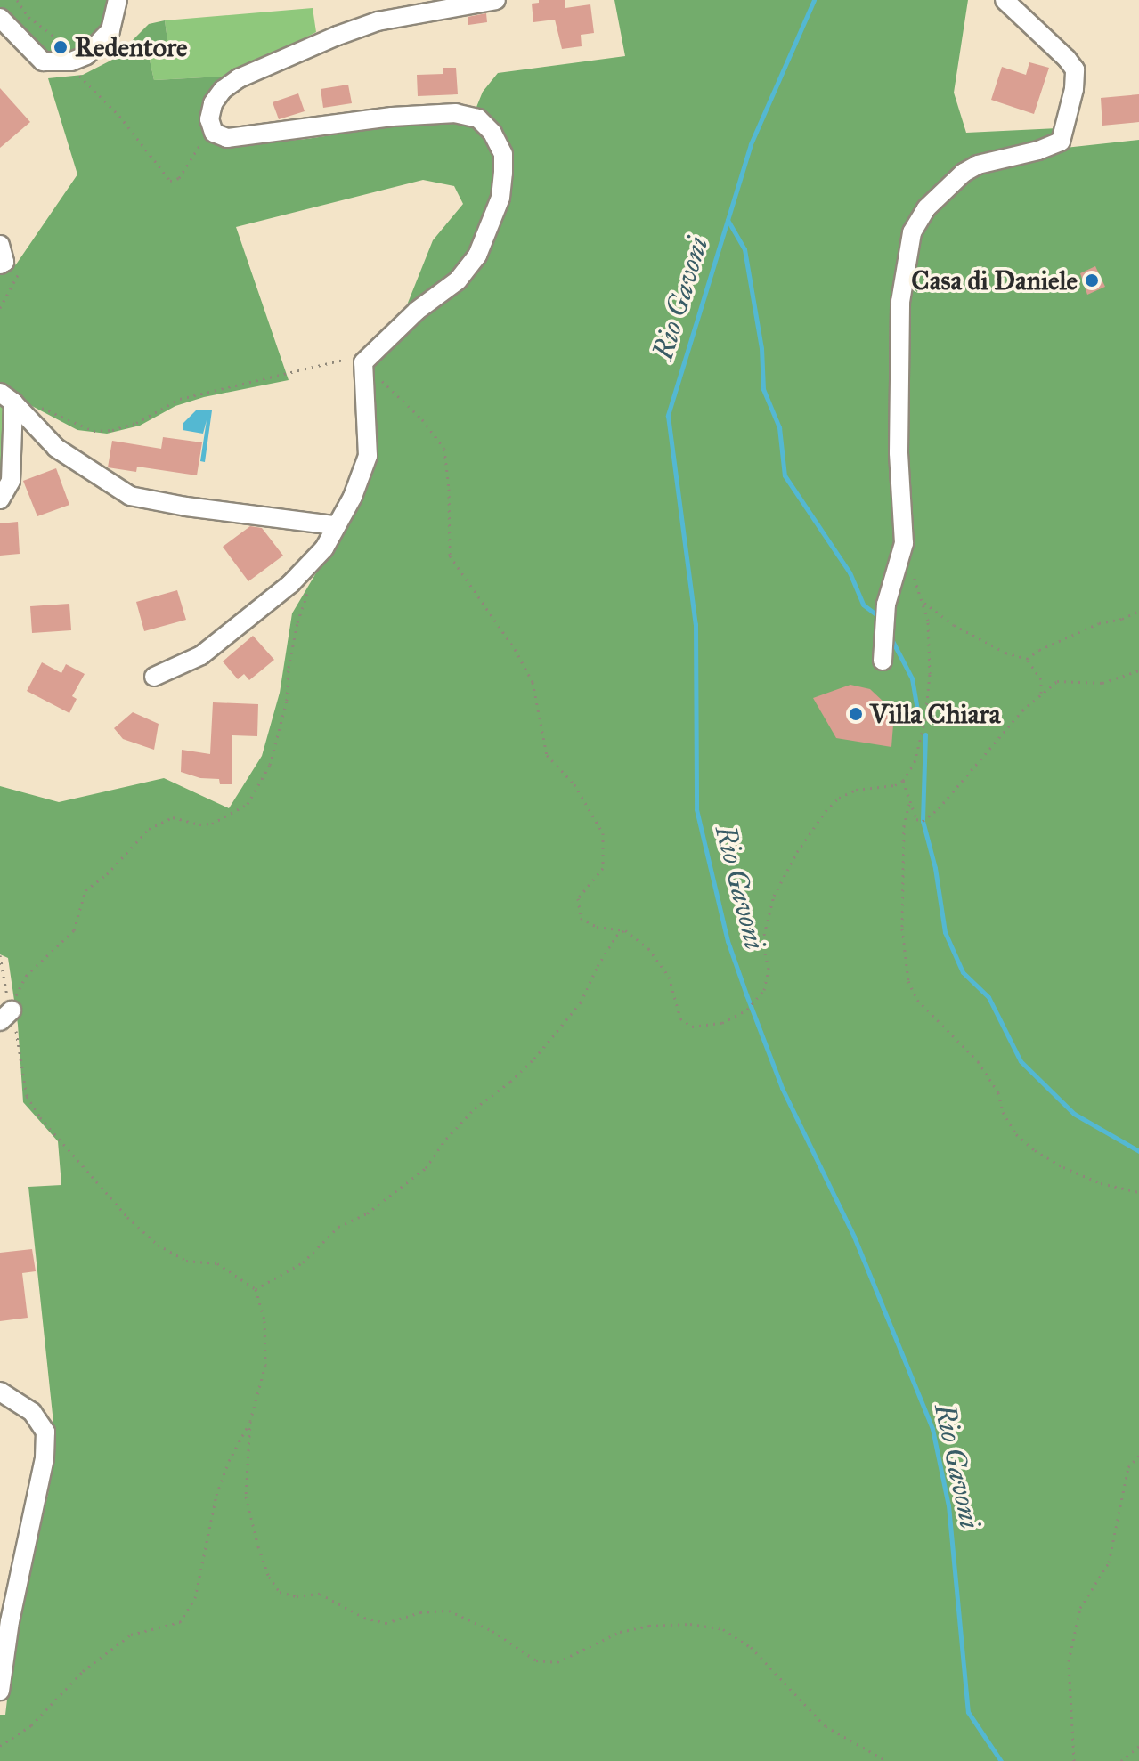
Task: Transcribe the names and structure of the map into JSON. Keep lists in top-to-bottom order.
{
  "water": ["Rio Gavoni"],
  "places": ["Redentore", "Casa di Daniele", "Villa Chiara"]
}
